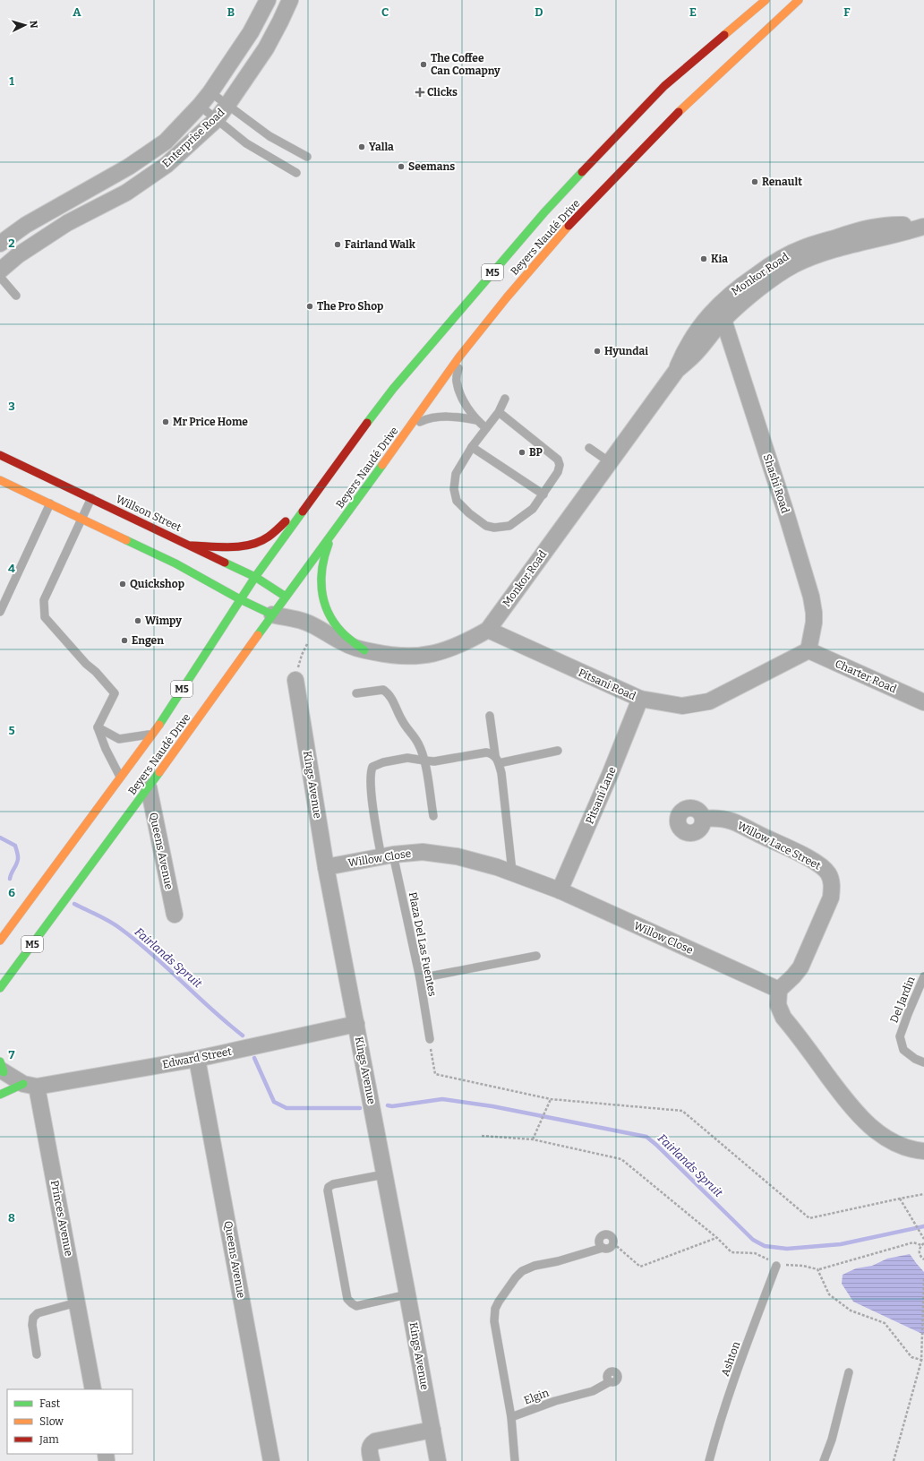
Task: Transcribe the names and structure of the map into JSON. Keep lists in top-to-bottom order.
{
  "streets": {
    "main road": ["Beyers Naudé Drive", "M5", "Willson Street"],
    "street": [
      "Enterprise Road",
      "Monkor Road",
      "Shashi Road",
      "Charter Road",
      "Pitsani Road",
      "Kings Avenue",
      "Pitsani Lane",
      "Willow Lace Street",
      "Queens Avenue",
      "Willow Close",
      "Edward Street",
      "Princes Avenue"
    ],
    "lane": [
      "Plaza Del Las Fuentes",
      "Del Jardin",
      "Ashton",
      "Elgin"
    ]
  },
  "crossings": [
    ["Beyers Naudé Drive", "Monkor Road"],
    ["Beyers Naudé Drive", "Willson Street"],
    ["Beyers Naudé Drive", "Queens Avenue"],
    ["Monkor Road", "Shashi Road"],
    ["Monkor Road", "Willson Street"],
    ["Monkor Road", "Pitsani Road"],
    ["Shashi Road", "Charter Road"],
    ["Shashi Road", "Pitsani Road"],
    ["Charter Road", "Pitsani Road"],
    ["Pitsani Road", "Pitsani Lane"],
    ["Kings Avenue", "Willow Close"],
    ["Kings Avenue", "Edward Street"],
    ["Pitsani Lane", "Willow Close"],
    ["Willow Lace Street", "Willow Close"],
    ["Queens Avenue", "Edward Street"],
    ["Willow Close", "Plaza Del Las Fuentes"],
    ["Edward Street", "Princes Avenue"]
  ],
  "water": ["Fairlands Spruit"],
  "places": {
    "other": [
      "The Coffee Can Comapny",
      "Yalla",
      "Seemans",
      "Renault",
      "Fairland Walk",
      "Kia",
      "The Pro Shop",
      "Hyundai",
      "Mr Price Home",
      "BP",
      "Quickshop",
      "Wimpy",
      "Engen"
    ],
    "health": ["Clicks"]
  },
  "legend": ["Fast", "Slow", "Jam"],
  "north": "right",
  "grid": {
    "columns": [
      "A",
      "B",
      "C",
      "D",
      "E",
      "F"
    ],
    "rows": [
      "1",
      "2",
      "3",
      "4",
      "5",
      "6",
      "7",
      "8"
    ]
  }
}
